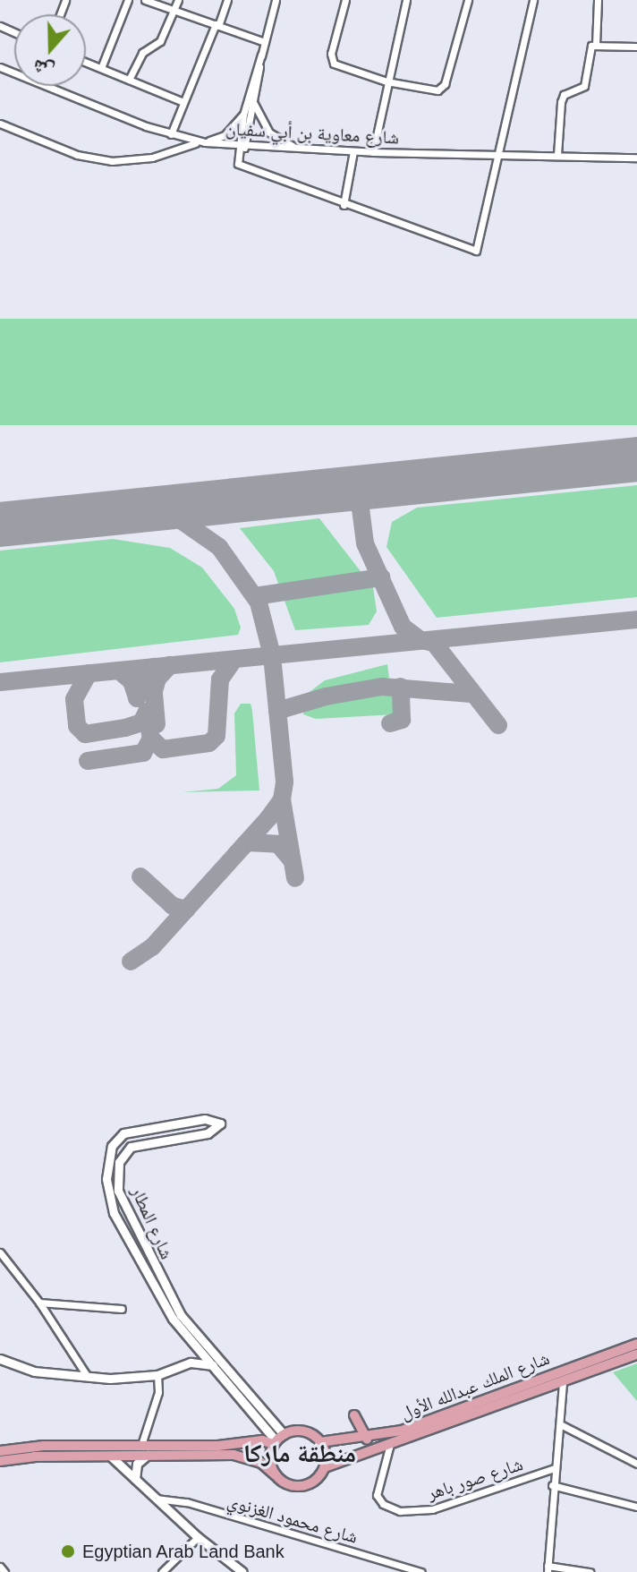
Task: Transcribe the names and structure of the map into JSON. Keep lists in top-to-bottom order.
{
  "streets": {
    "main road": ["شارع الملك عبدالله الأول"],
    "street": [
      "شارع معاوية بن أبي سفيان",
      "شارع المطار",
      "شارع صور باهر",
      "شارع محمود الغزنوي"
    ]
  },
  "crossings": [
    ["شارع المطار", "شارع الملك عبدالله الأول"],
    ["شارع الملك عبدالله الأول", "شارع صور باهر"]
  ],
  "districts": ["منطقة ماركا"],
  "places": ["Egyptian Arab Land Bank"],
  "north": "bottom"
}
